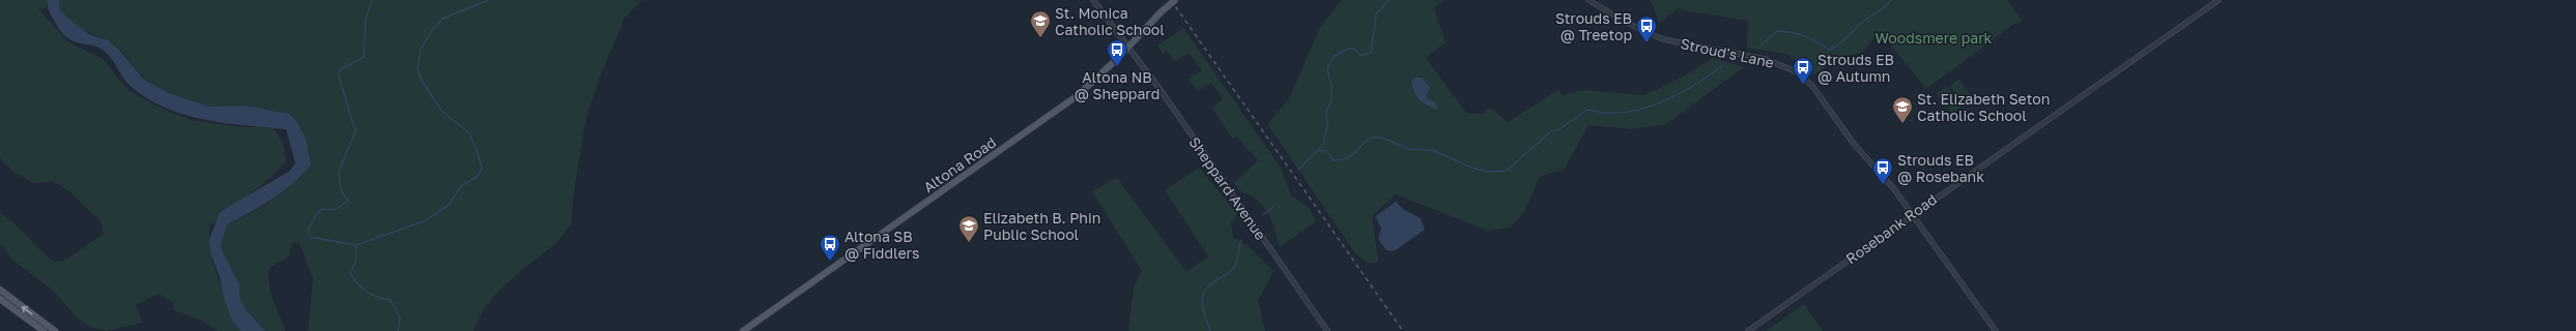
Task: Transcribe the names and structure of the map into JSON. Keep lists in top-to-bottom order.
{
  "streets": {
    "main road": ["Altona Road"],
    "street": ["Stroud's Lane", "Sheppard Avenue", "Rosebank Road"]
  },
  "crossings": [
    ["Stroud's Lane", "Rosebank Road"],
    ["Altona Road", "Sheppard Avenue"]
  ],
  "parks": ["Woodsmere park"],
  "places": {
    "school or university": ["St. Monica Catholic School", "St. Elizabeth Seton Catholic School", "Elizabeth B. Phin Public School"],
    "bus stop": [
      "Strouds EB @ Treetop",
      "Altona NB @ Sheppard",
      "Strouds EB @ Autumn",
      "Strouds EB @ Rosebank",
      "Altona SB @ Fiddlers"
    ]
  }
}
